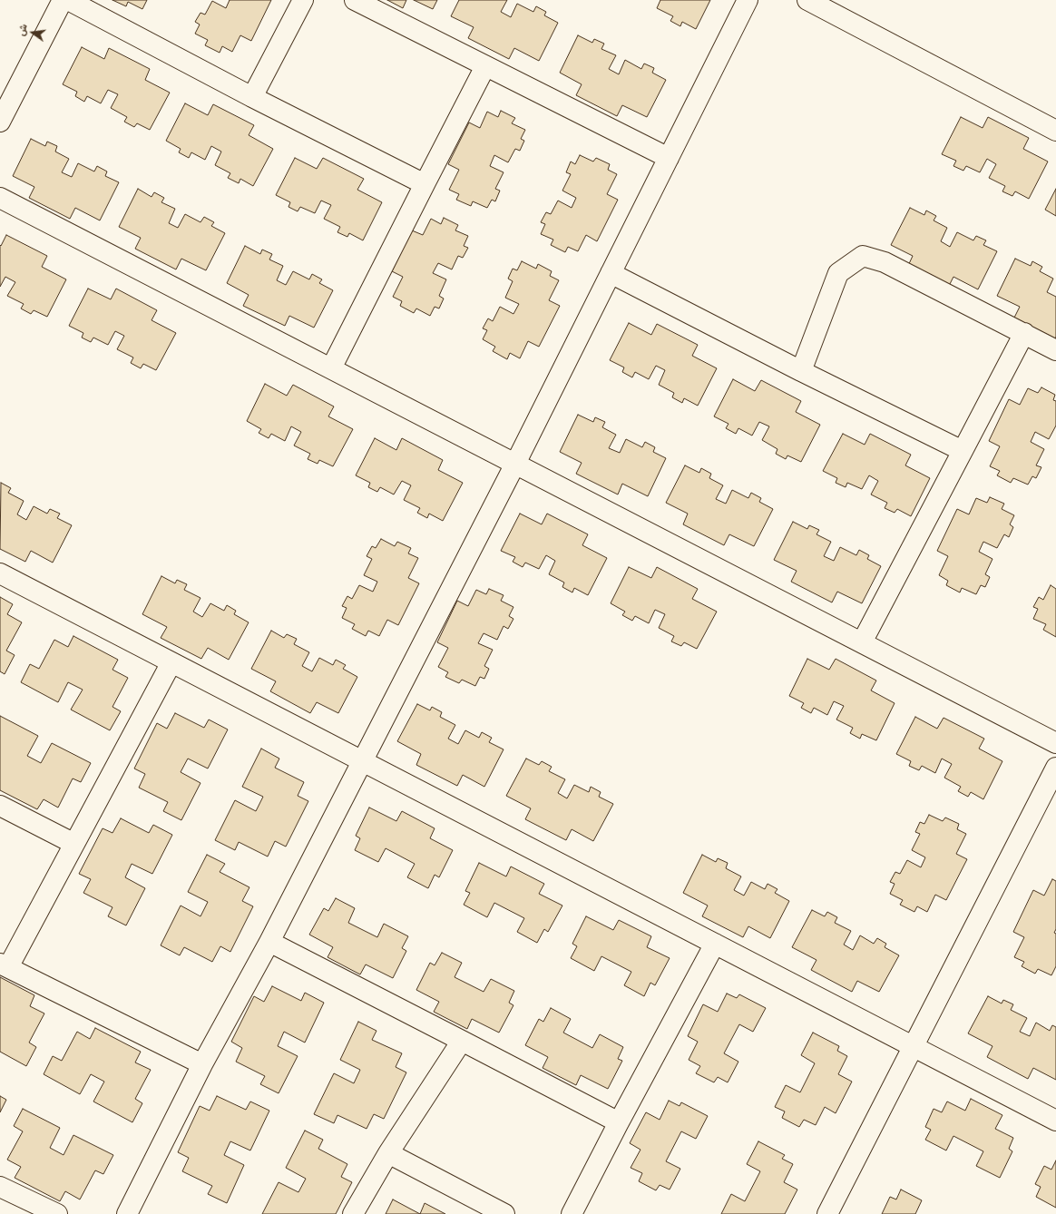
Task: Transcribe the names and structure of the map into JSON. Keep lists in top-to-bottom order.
{
  "north": "left"
}
